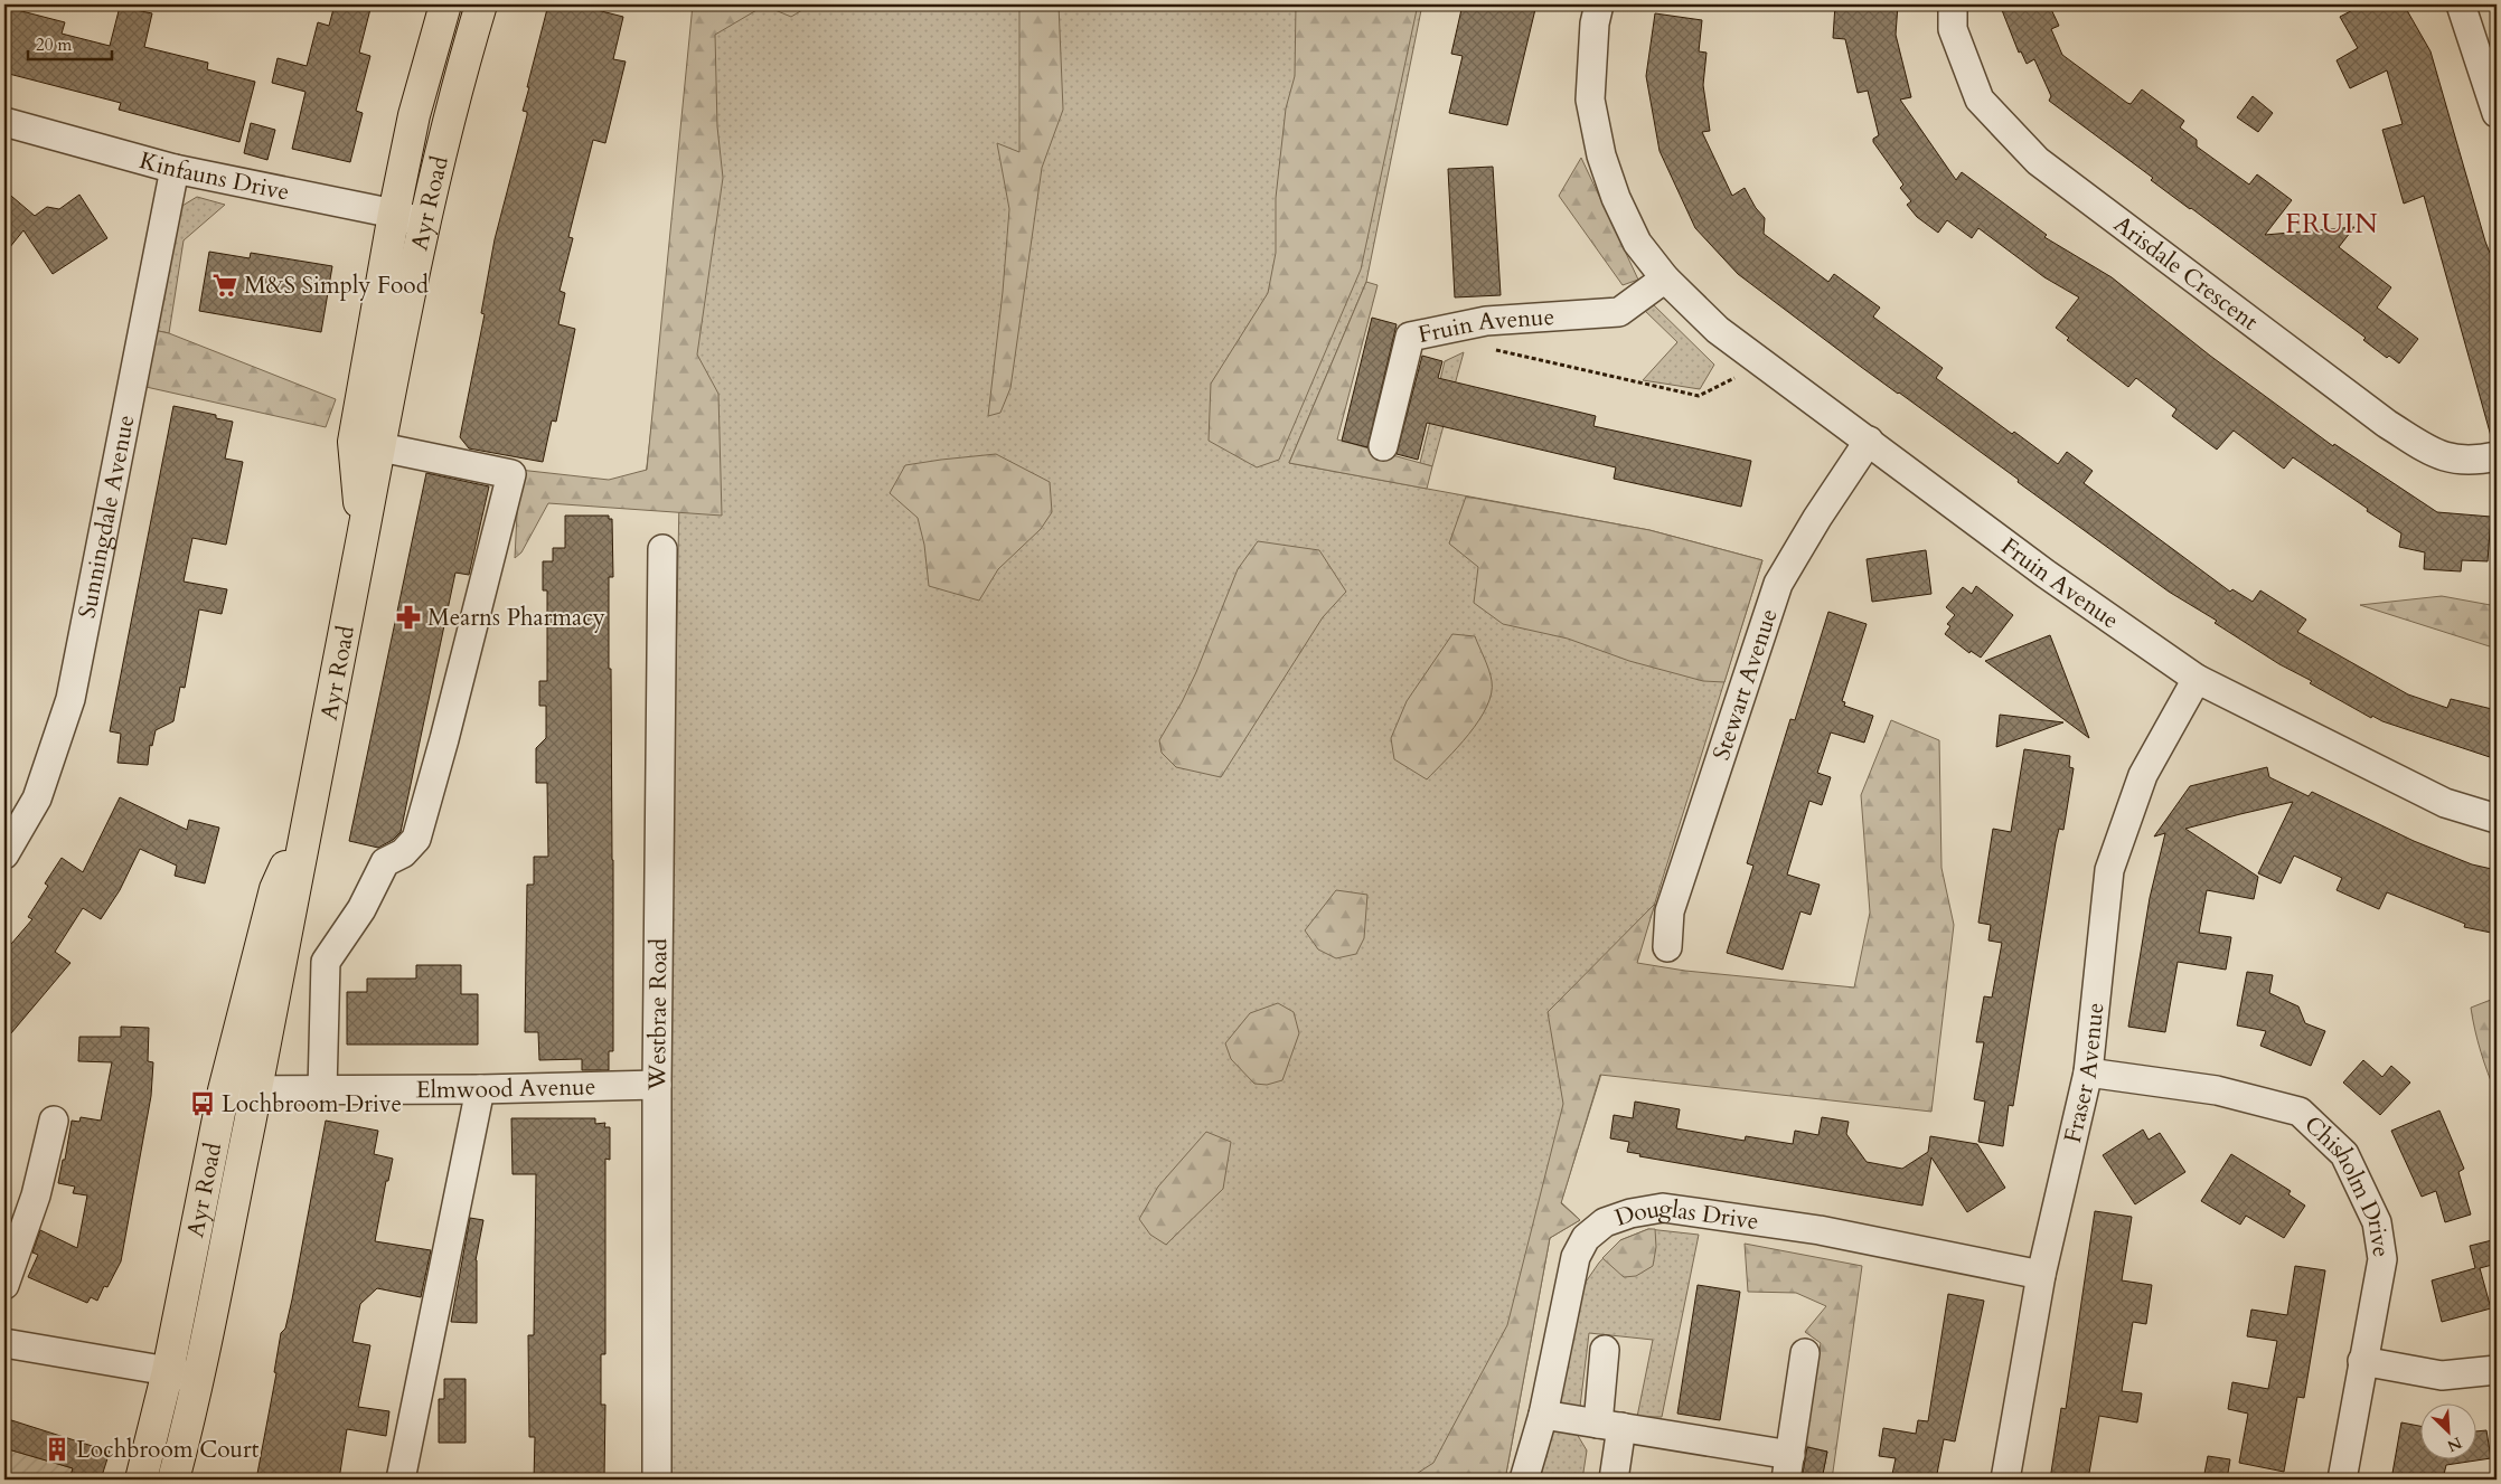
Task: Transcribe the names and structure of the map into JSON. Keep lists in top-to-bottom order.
{
  "streets": {
    "main road": ["Ayr Road"],
    "street": [
      "Kinfauns Drive",
      "Arisdale Crescent",
      "Fruin Avenue",
      "Sunningdale Avenue",
      "Stewart Avenue",
      "Westbrae Road",
      "Fraser Avenue",
      "Elmwood Avenue",
      "Chisholm Drive",
      "Douglas Drive"
    ]
  },
  "crossings": [
    ["Kinfauns Drive", "Ayr Road"],
    ["Kinfauns Drive", "Sunningdale Avenue"],
    ["Ayr Road", "Elmwood Avenue"],
    ["Fruin Avenue", "Stewart Avenue"],
    ["Fruin Avenue", "Fraser Avenue"],
    ["Westbrae Road", "Elmwood Avenue"],
    ["Fraser Avenue", "Chisholm Drive"],
    ["Fraser Avenue", "Douglas Drive"]
  ],
  "districts": ["FRUIN"],
  "places": {
    "supermarket": ["M&S Simply Food"],
    "pharmacy": ["Mearns Pharmacy"],
    "bus stop": ["Lochbroom Drive"],
    "building": ["Lochbroom Court"]
  },
  "scale_bar": "20 m",
  "north": "bottom right"
}
